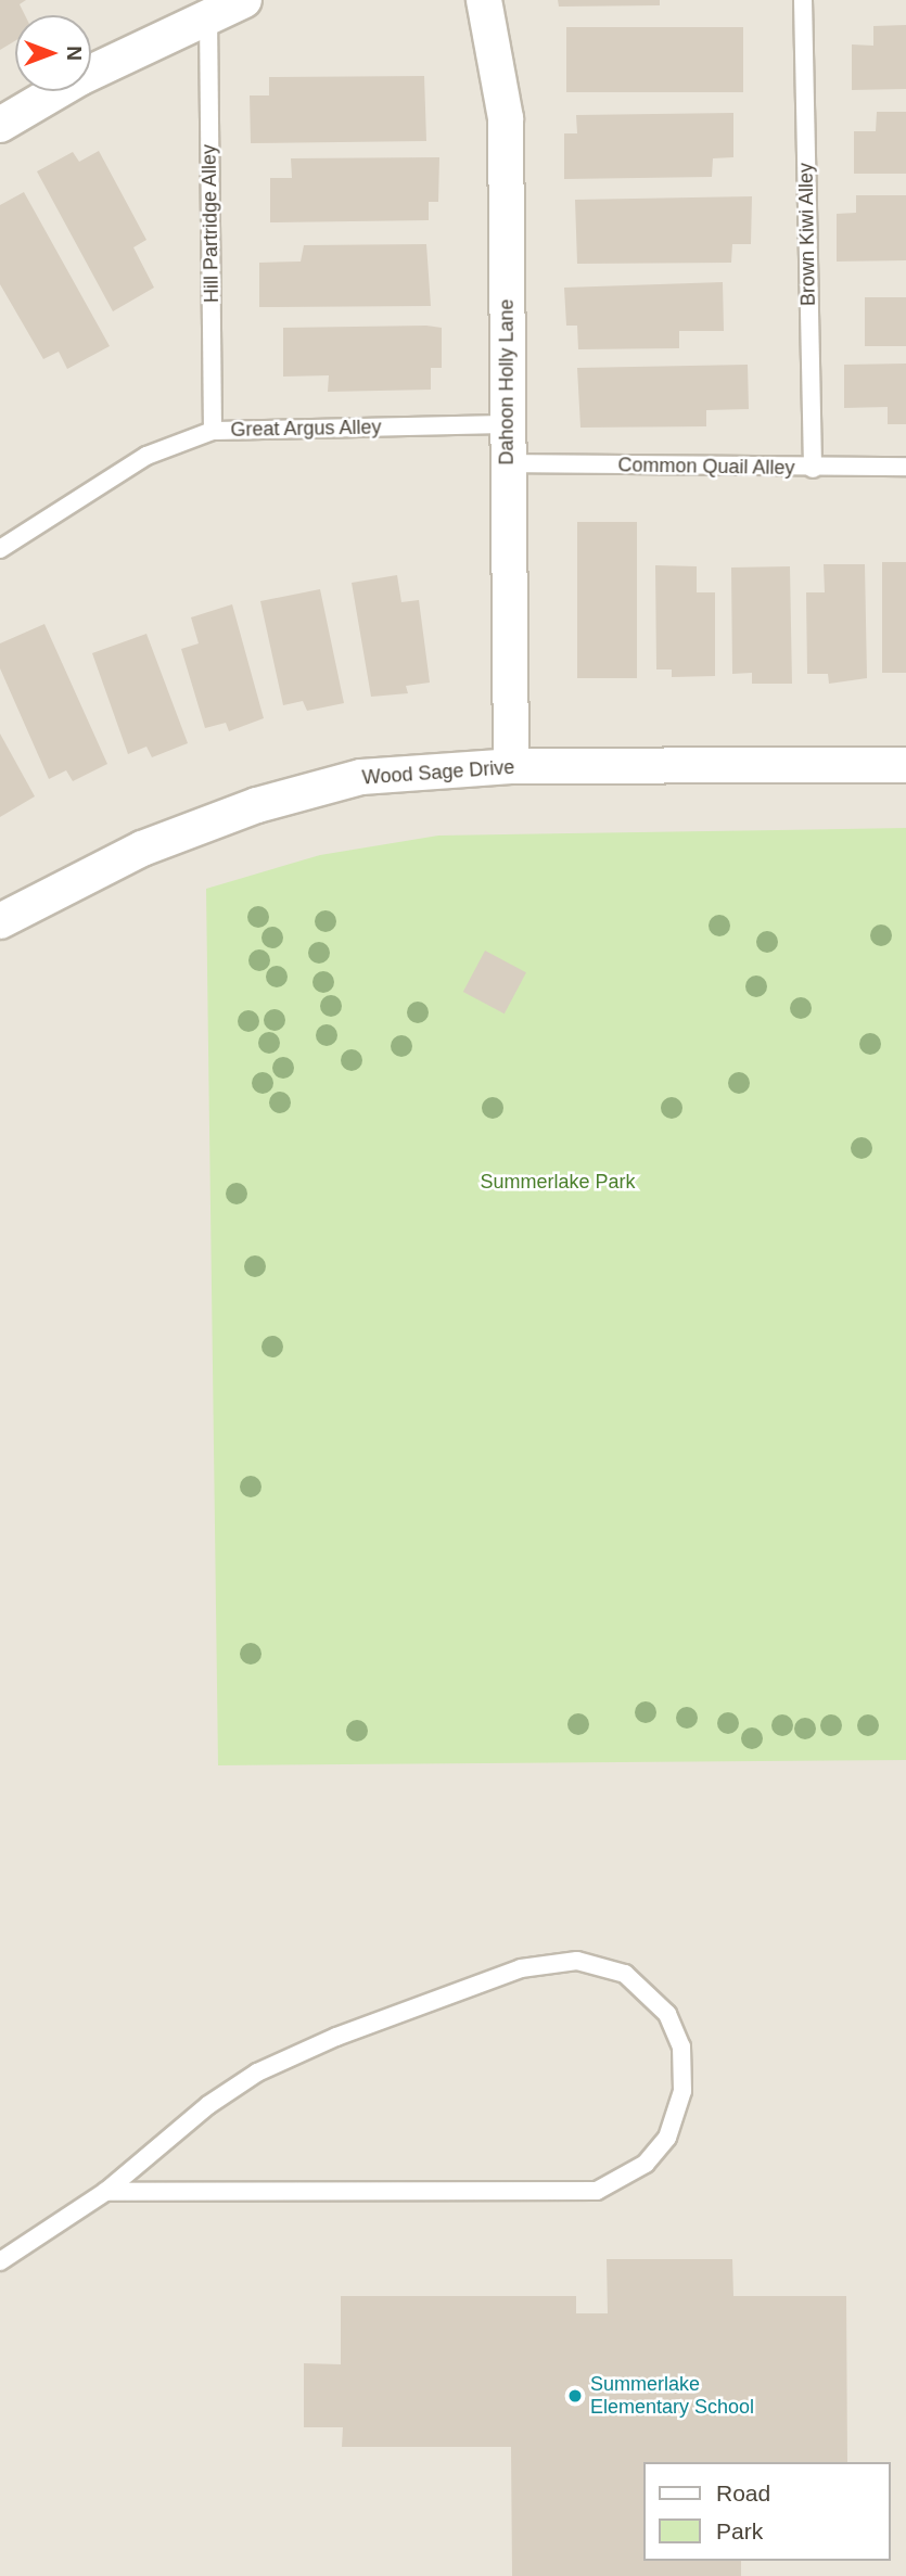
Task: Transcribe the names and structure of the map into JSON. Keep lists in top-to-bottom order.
{
  "streets": {
    "street": ["Dahoon Holly Lane", "Wood Sage Drive"],
    "lane": [
      "Hill Partridge Alley",
      "Brown Kiwi Alley",
      "Great Argus Alley",
      "Common Quail Alley"
    ]
  },
  "crossings": [
    ["Hill Partridge Alley", "Great Argus Alley"],
    ["Brown Kiwi Alley", "Common Quail Alley"],
    ["Dahoon Holly Lane", "Great Argus Alley"],
    ["Dahoon Holly Lane", "Common Quail Alley"],
    ["Dahoon Holly Lane", "Wood Sage Drive"]
  ],
  "parks": ["Summerlake Park"],
  "places": ["Summerlake Elementary School"],
  "legend": ["Road", "Park"],
  "north": "right"
}
